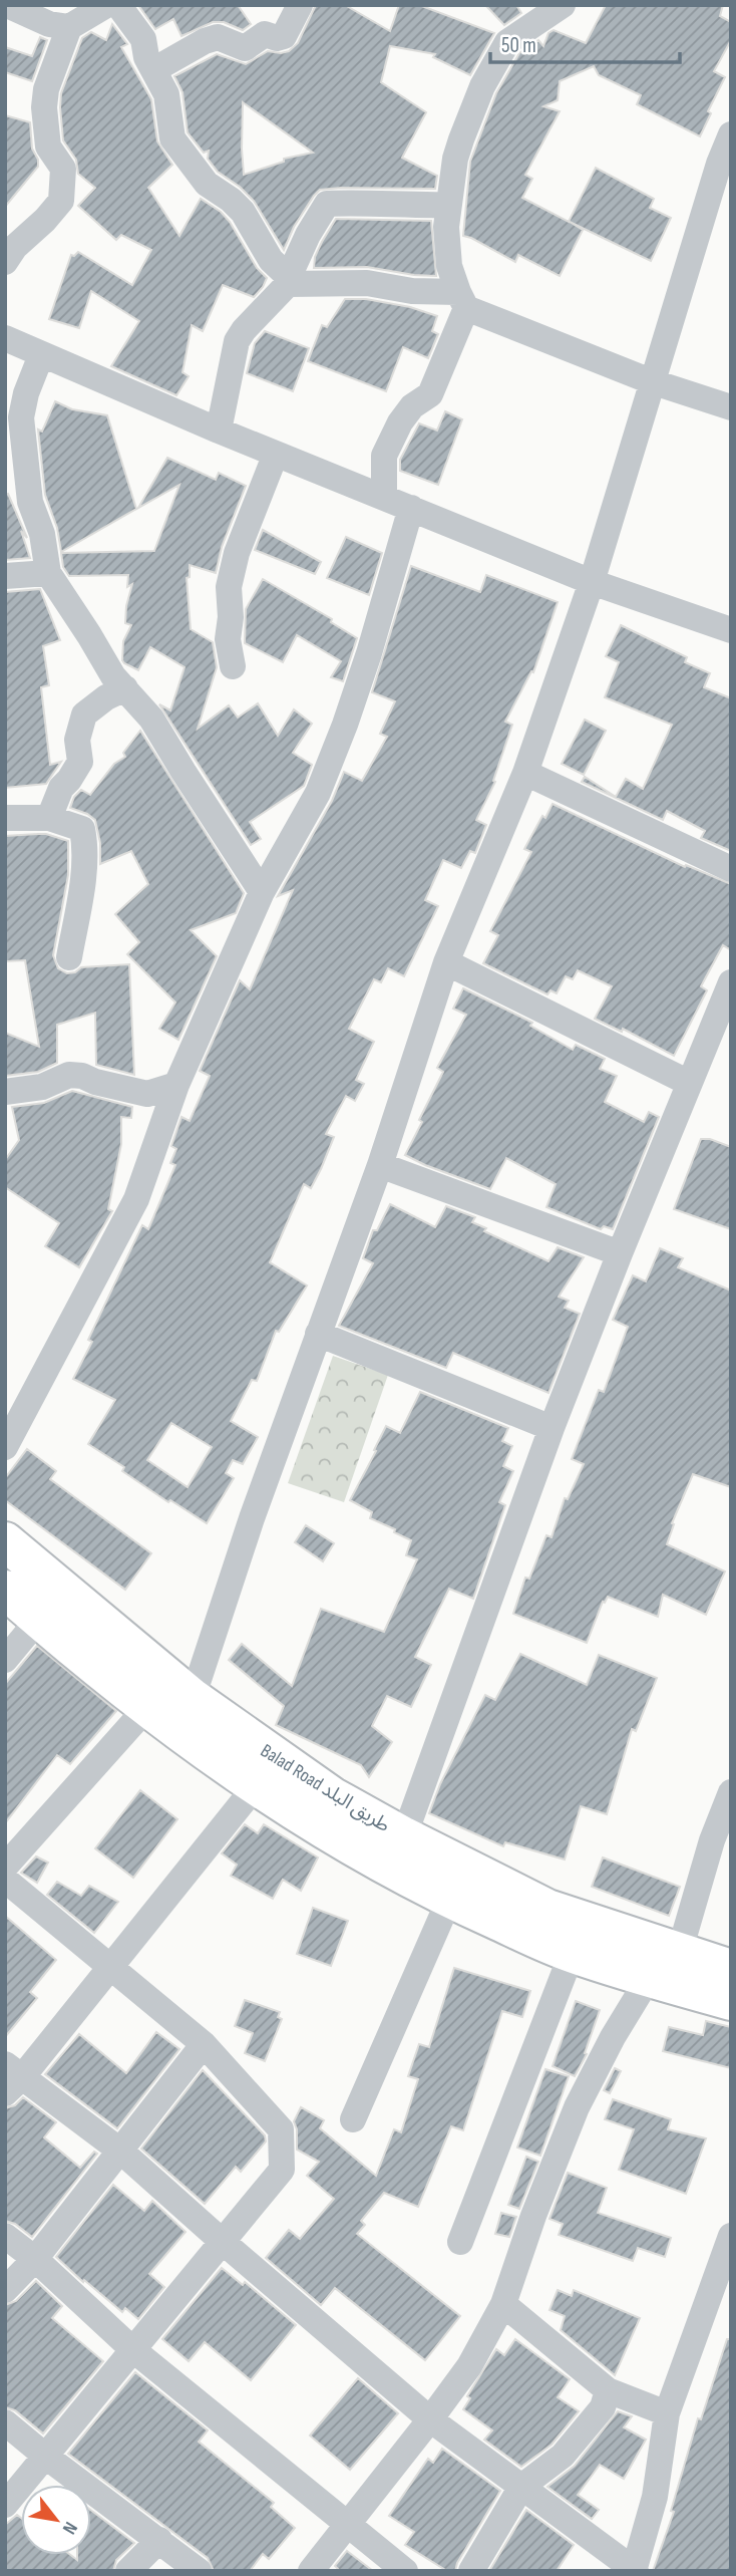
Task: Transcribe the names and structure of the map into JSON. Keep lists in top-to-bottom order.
{
  "streets": {
    "highway": ["Balad Road طريق البلد"]
  },
  "scale_bar": "50 m",
  "north": "bottom right"
}
